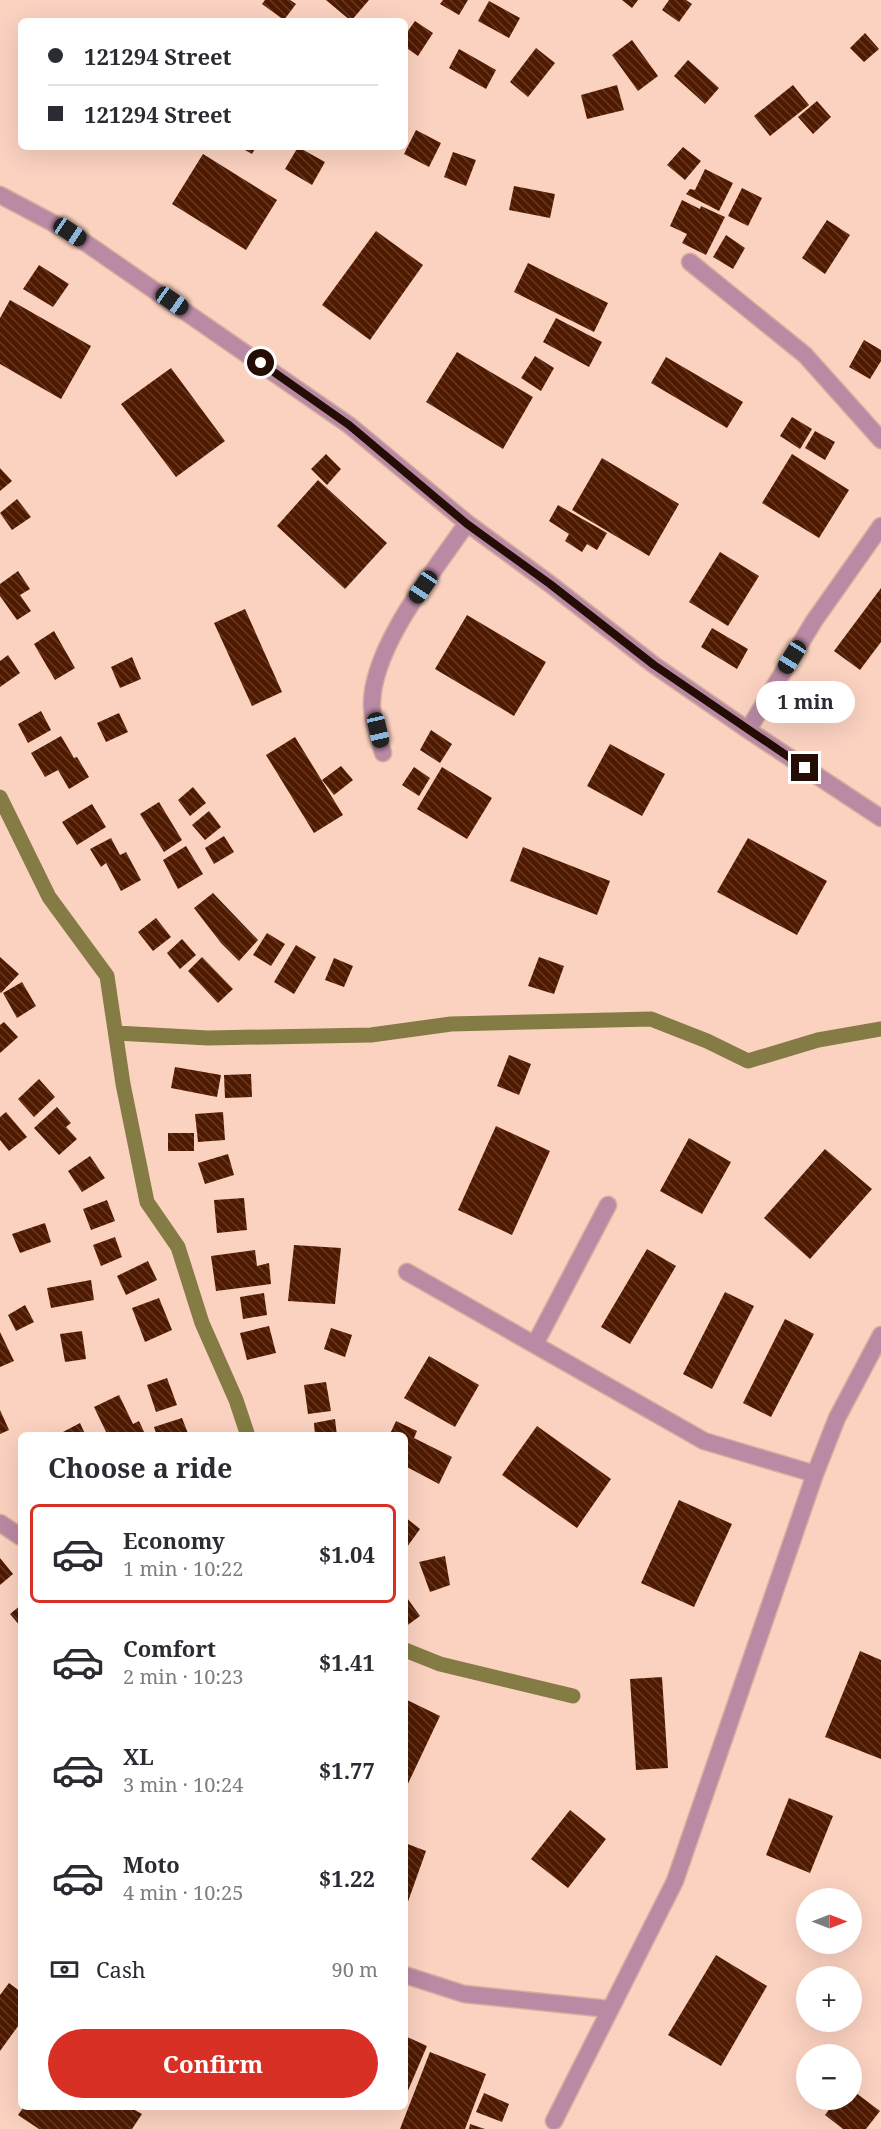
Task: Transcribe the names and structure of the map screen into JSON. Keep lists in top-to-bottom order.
{
  "north": "right",
  "page": {
    "banner": ["121294 Street", "121294 Street"],
    "bubble": "1 min",
    "heading": "Choose a ride",
    "list": [
      {
        "name": "Economy",
        "note": "1 min · 10:22",
        "value": "$1.04"
      },
      {
        "name": "Comfort",
        "note": "2 min · 10:23",
        "value": "$1.41"
      },
      {
        "name": "XL",
        "note": "3 min · 10:24",
        "value": "$1.77"
      },
      {
        "name": "Moto",
        "note": "4 min · 10:25",
        "value": "$1.22"
      }
    ],
    "map_buttons": ["+", "−"],
    "pay": ["Cash", "90 m"],
    "buttons": "Confirm"
  }
}
